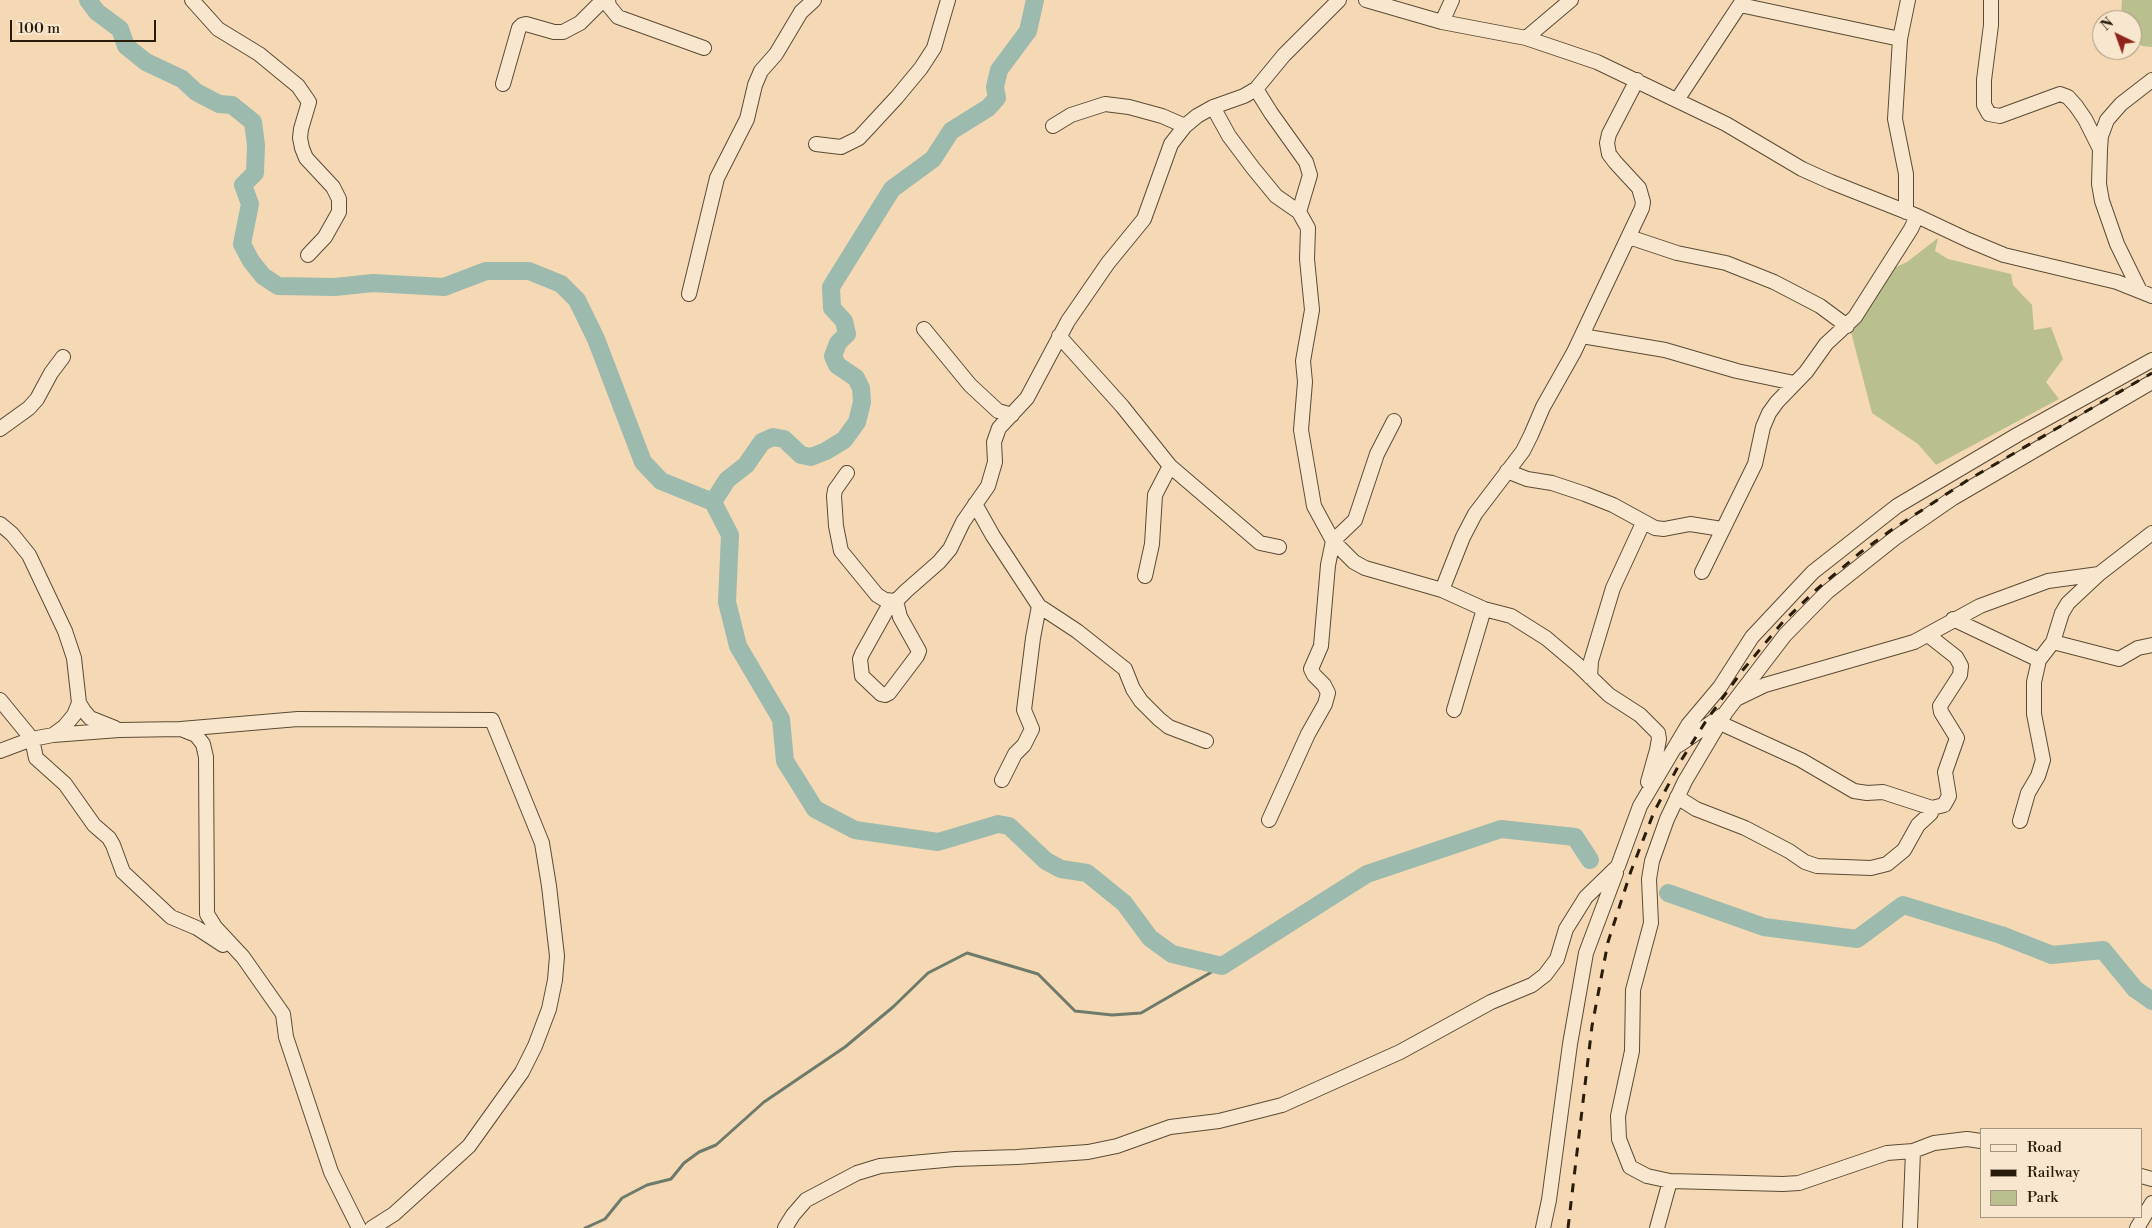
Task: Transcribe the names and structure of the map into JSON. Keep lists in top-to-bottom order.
{
  "legend": ["Road", "Railway", "Park"],
  "scale_bar": "100 m",
  "north": "top left"
}
